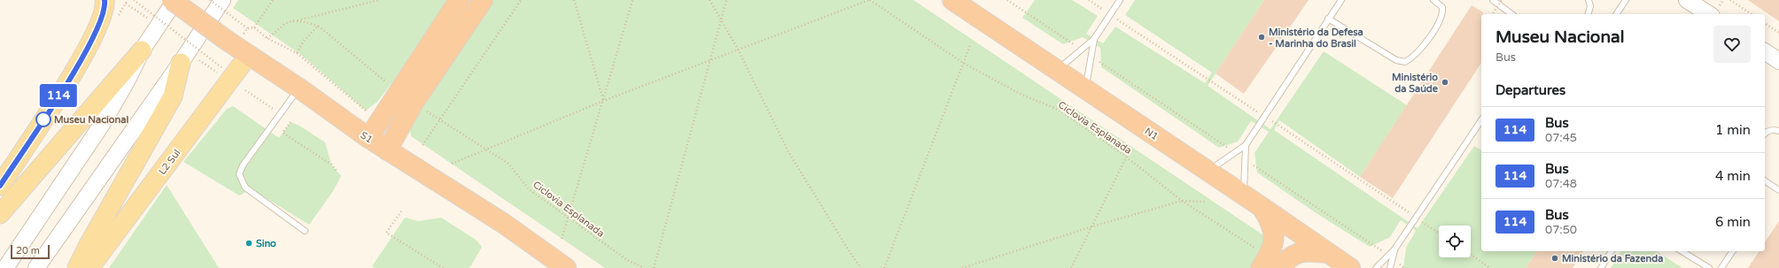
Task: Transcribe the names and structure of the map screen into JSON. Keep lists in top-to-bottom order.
{
  "streets": {
    "highway": ["N1", "S1"],
    "main road": ["L2 Sul"],
    "path": ["Ciclovia Esplanada"]
  },
  "crossings": [
    ["S1", "L2 Sul"]
  ],
  "places": [
    "Ministério da Defesa - Marinha do Brasil",
    "Ministério da Saúde",
    "Museu Nacional",
    "Sino",
    "Ministério da Fazenda"
  ],
  "lines": ["bus line 114"],
  "scale_bar": "20 m",
  "page": {
    "on_map": "114",
    "heading": [
      ["Museu Nacional", "Bus"],
      "Departures"
    ],
    "list": [
      {
        "mark": "114",
        "name": "Bus",
        "note": "07:45",
        "value": "1 min"
      },
      {
        "mark": "114",
        "name": "Bus",
        "note": "07:48",
        "value": "4 min"
      },
      {
        "mark": "114",
        "name": "Bus",
        "note": "07:50",
        "value": "6 min"
      }
    ],
    "scale": "20 m"
  }
}
